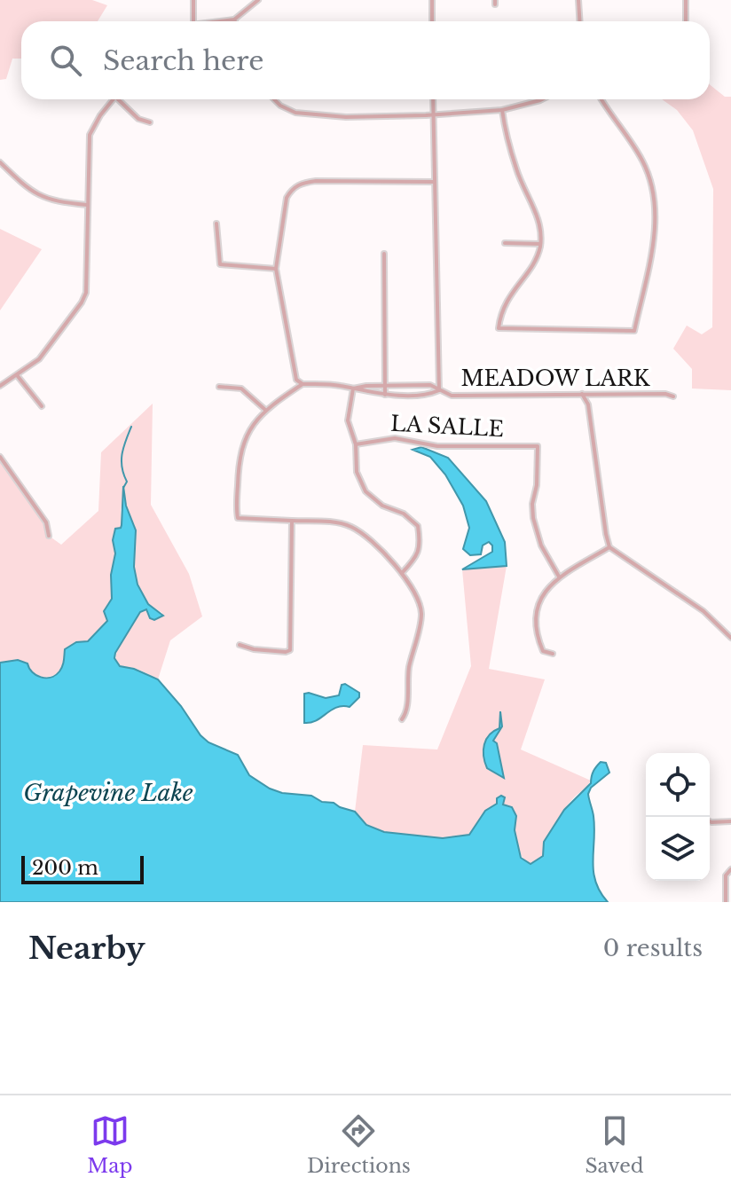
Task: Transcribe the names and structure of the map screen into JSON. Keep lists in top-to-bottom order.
{
  "streets": {
    "street": ["MEADOW LARK", "LA SALLE"]
  },
  "water": ["Grapevine Lake"],
  "scale_bar": "200 m",
  "page": {
    "search": "Search here",
    "scale": "200 m",
    "heading": ["Nearby", "0 results"],
    "nav": ["Map", "Directions", "Saved"]
  }
}
